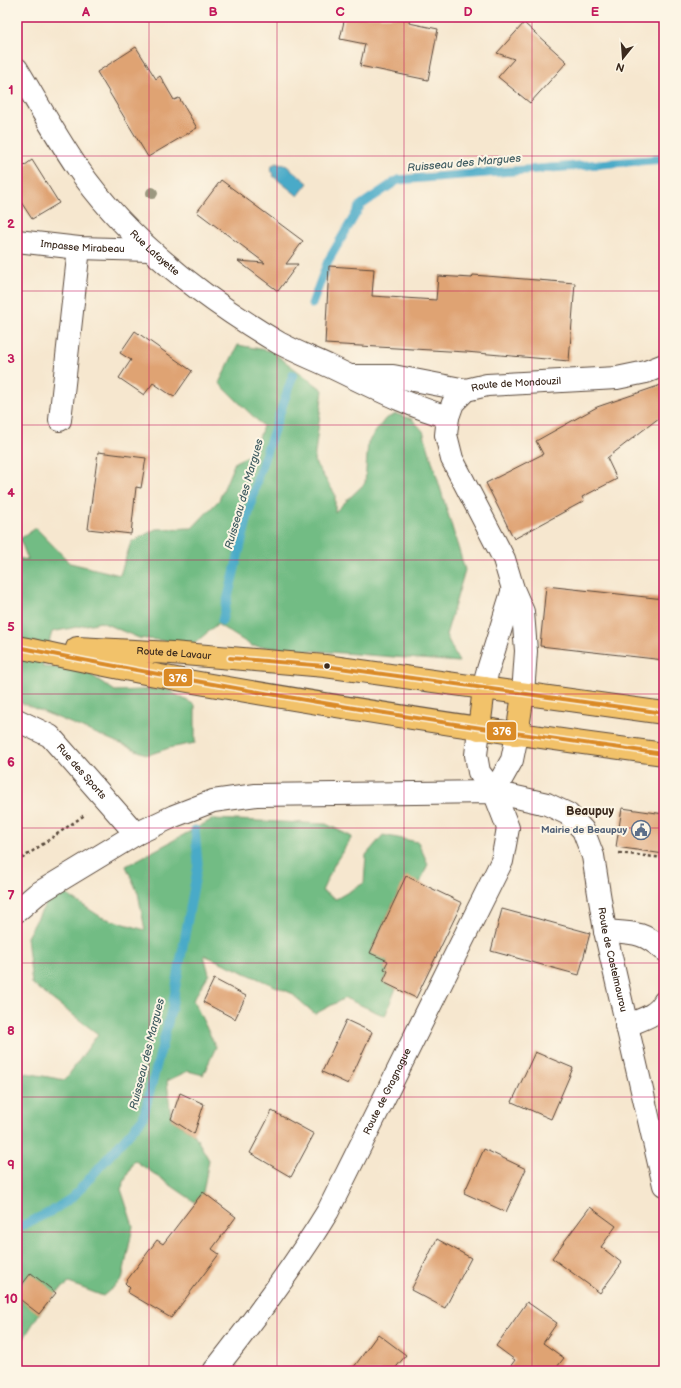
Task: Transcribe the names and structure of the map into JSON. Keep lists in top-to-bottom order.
{
  "streets": {
    "main road": ["Route de Lavaur"],
    "street": [
      "Impasse Mirabeau",
      "Rue Lafayette",
      "Route de Mondouzil",
      "Rue des Sports",
      "Route de Castelmaurou",
      "Route de Gragnague"
    ]
  },
  "crossings": [
    ["Impasse Mirabeau", "Rue Lafayette"],
    ["Rue Lafayette", "Route de Mondouzil"],
    ["Route de Mondouzil", "Route de Lavaur"],
    ["Route de Lavaur", "Route de Gragnague"],
    ["Rue des Sports", "Route de Castelmaurou"],
    ["Route de Castelmaurou", "Route de Gragnague"]
  ],
  "districts": ["Beaupuy"],
  "water": ["Ruisseau des Margues"],
  "places": {
    "public building": ["Mairie de Beaupuy"]
  },
  "lines": ["transit line 376"],
  "north": "bottom",
  "grid": {
    "columns": [
      "A",
      "B",
      "C",
      "D",
      "E"
    ],
    "rows": [
      "1",
      "2",
      "3",
      "4",
      "5",
      "6",
      "7",
      "8",
      "9",
      "10"
    ]
  }
}
